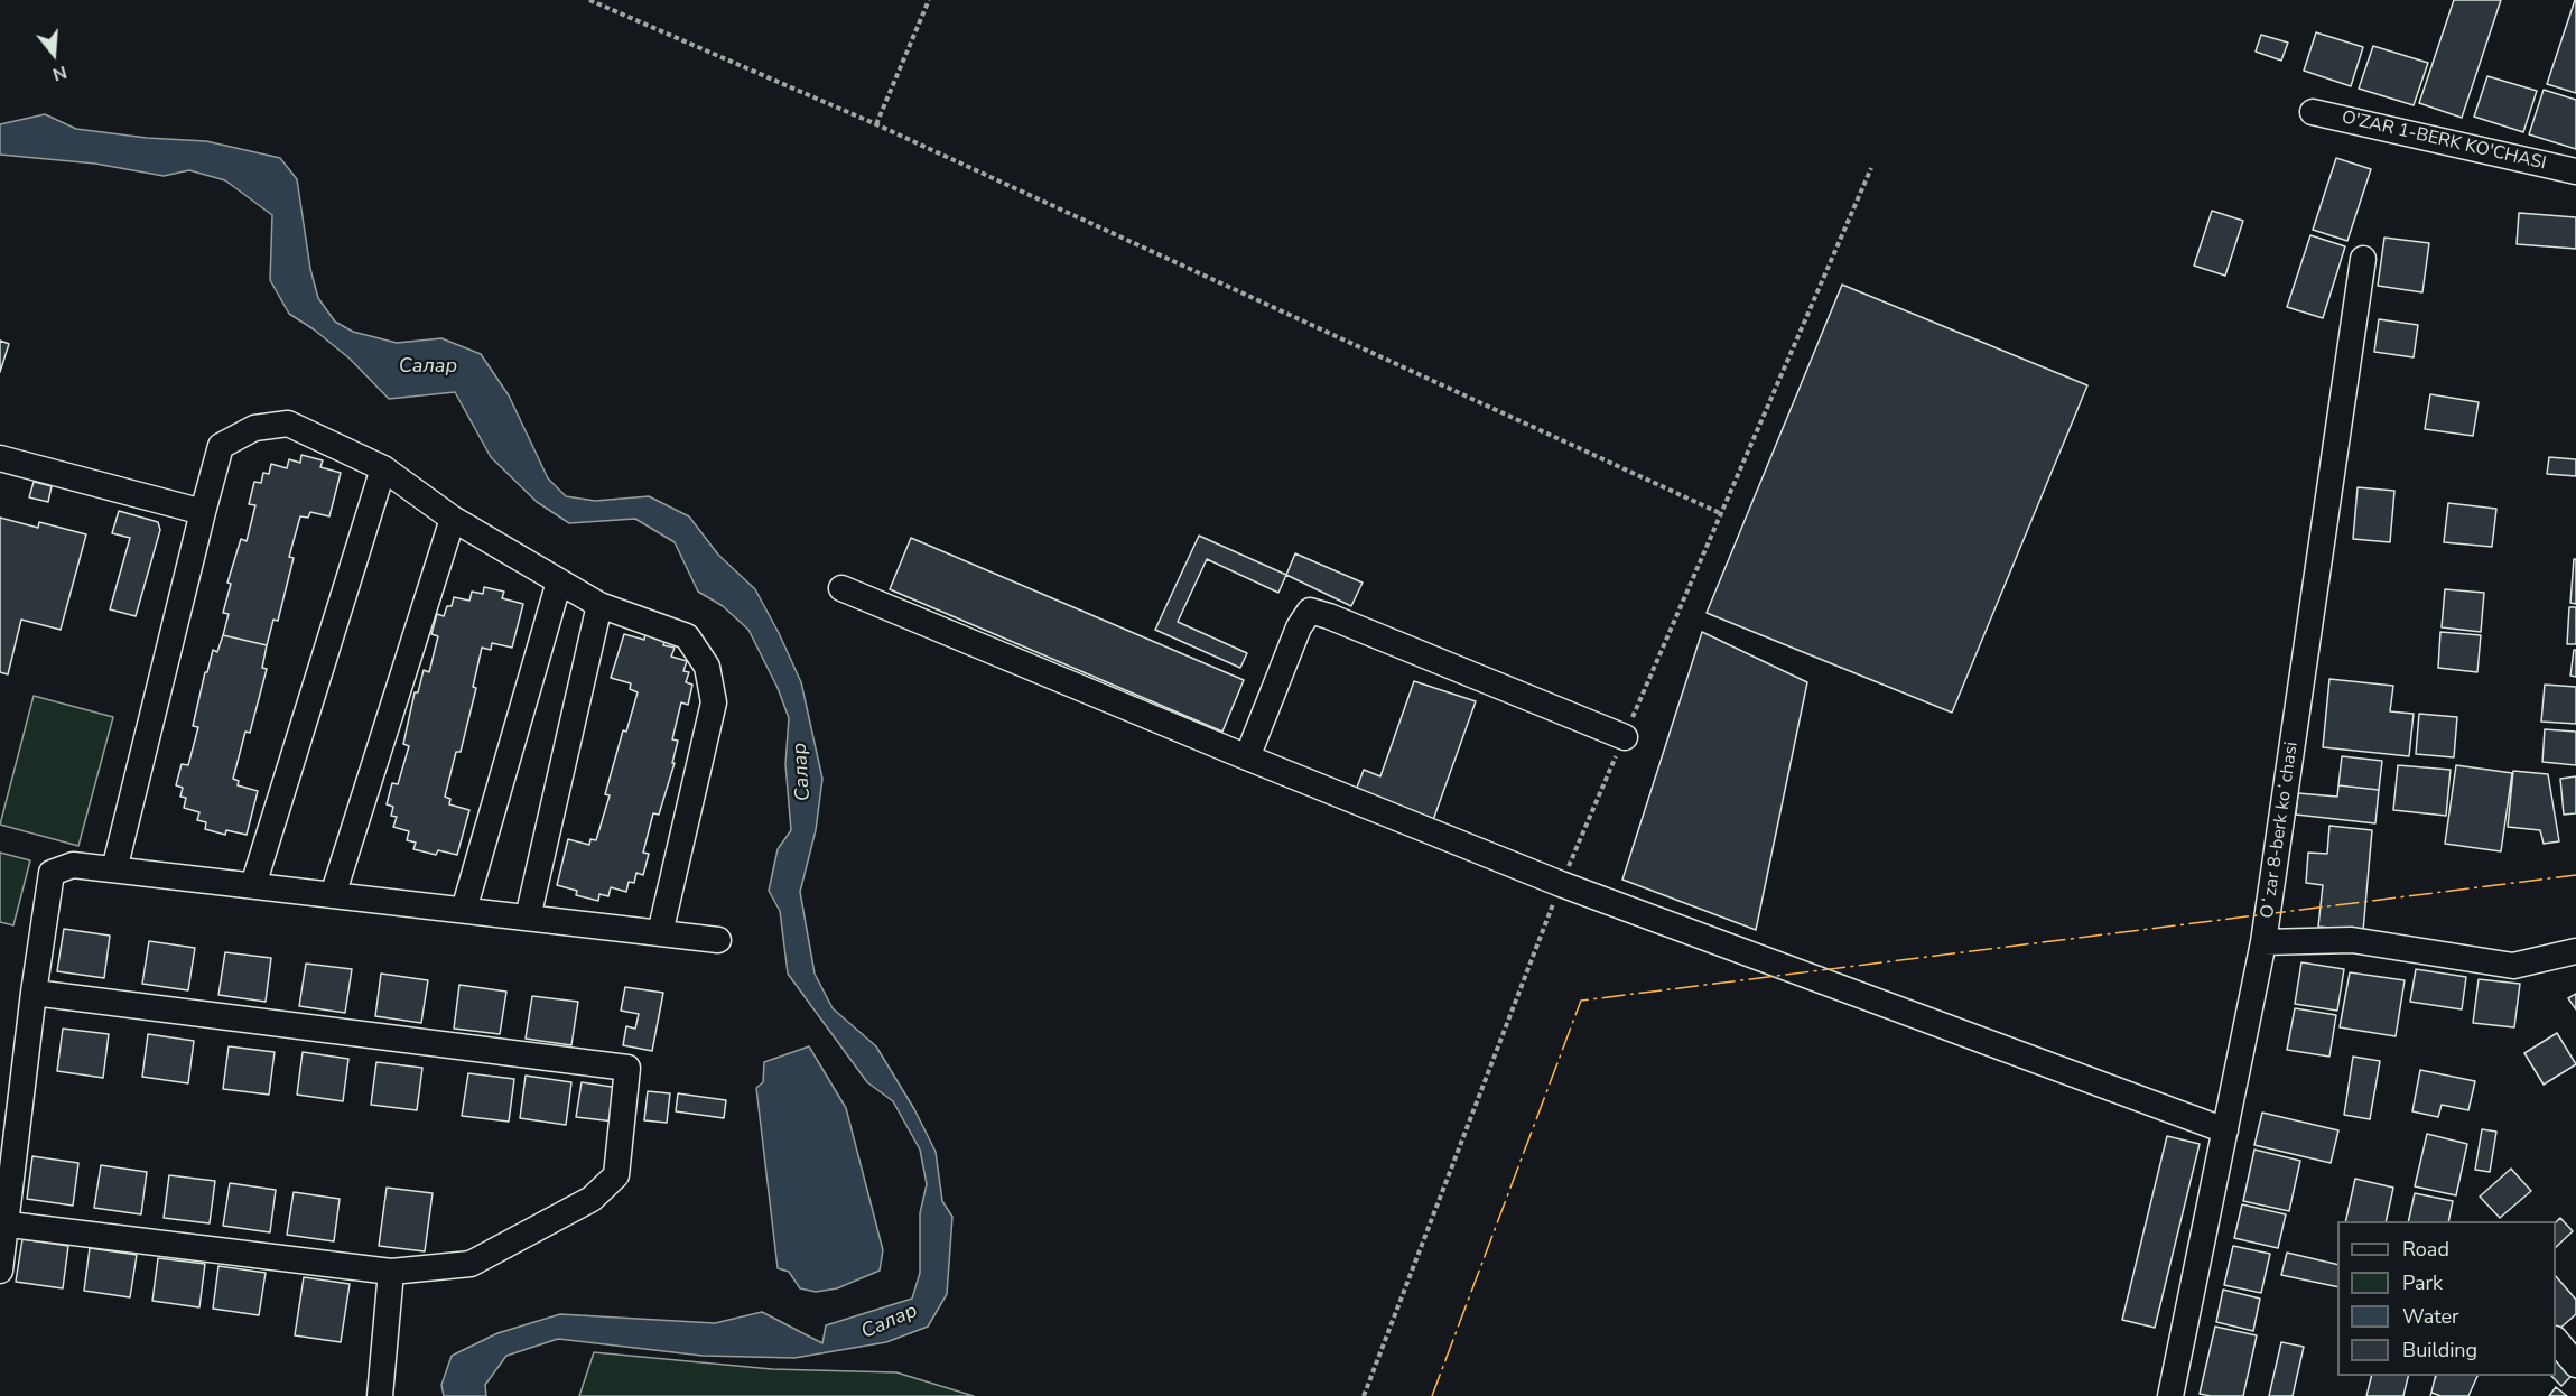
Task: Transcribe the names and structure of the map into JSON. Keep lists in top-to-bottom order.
{
  "streets": {
    "street": ["O'ZAR 1-BERK KO'CHASI", "Oʻzar 8-berk koʻchasi"]
  },
  "water": ["Салар"],
  "legend": [
    "Road",
    "Park",
    "Water",
    "Building"
  ],
  "north": "bottom"
}
